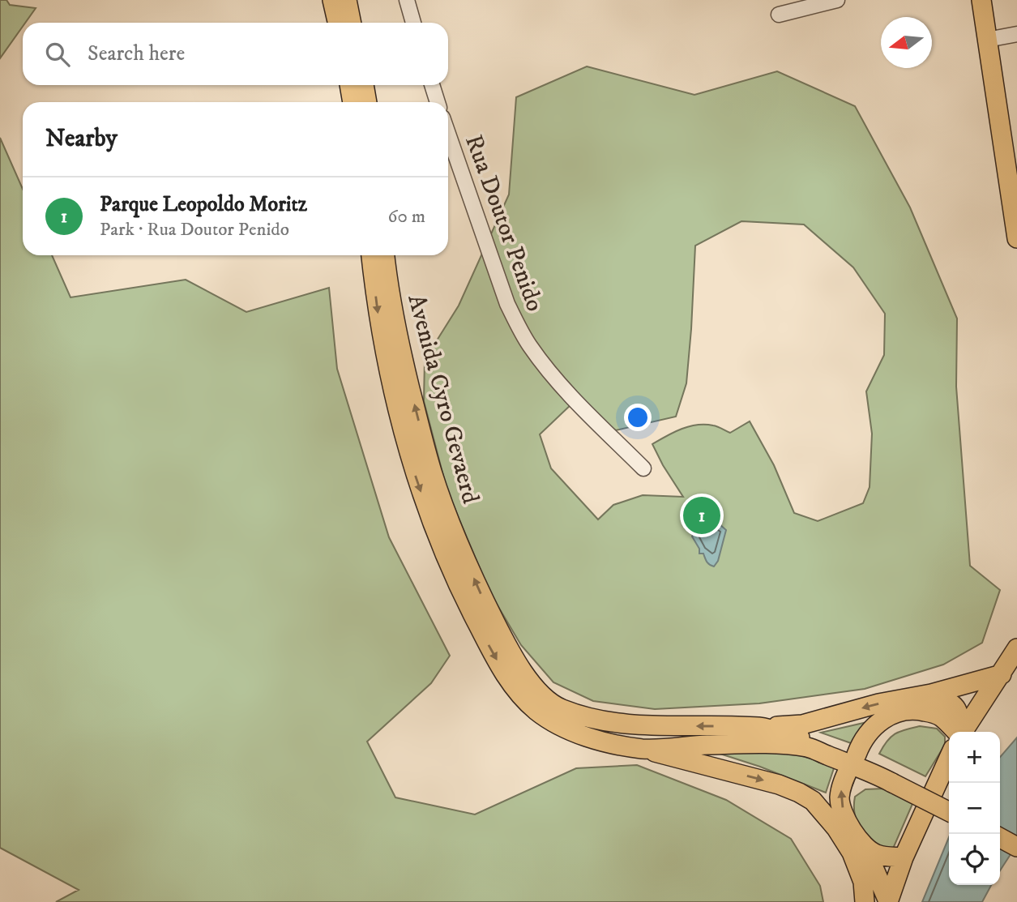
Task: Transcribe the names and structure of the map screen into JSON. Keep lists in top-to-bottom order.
{
  "streets": {
    "main road": ["Avenida Cyro Gevaerd"],
    "street": ["Rua Doutor Penido"]
  },
  "north": "left",
  "page": {
    "search": "Search here",
    "heading": "Nearby",
    "list": [
      {
        "mark": "1",
        "name": "Parque Leopoldo Moritz",
        "note": "Park · Rua Doutor Penido",
        "value": "60 m"
      }
    ],
    "pins": "1",
    "map_buttons": ["+", "−"]
  }
}
